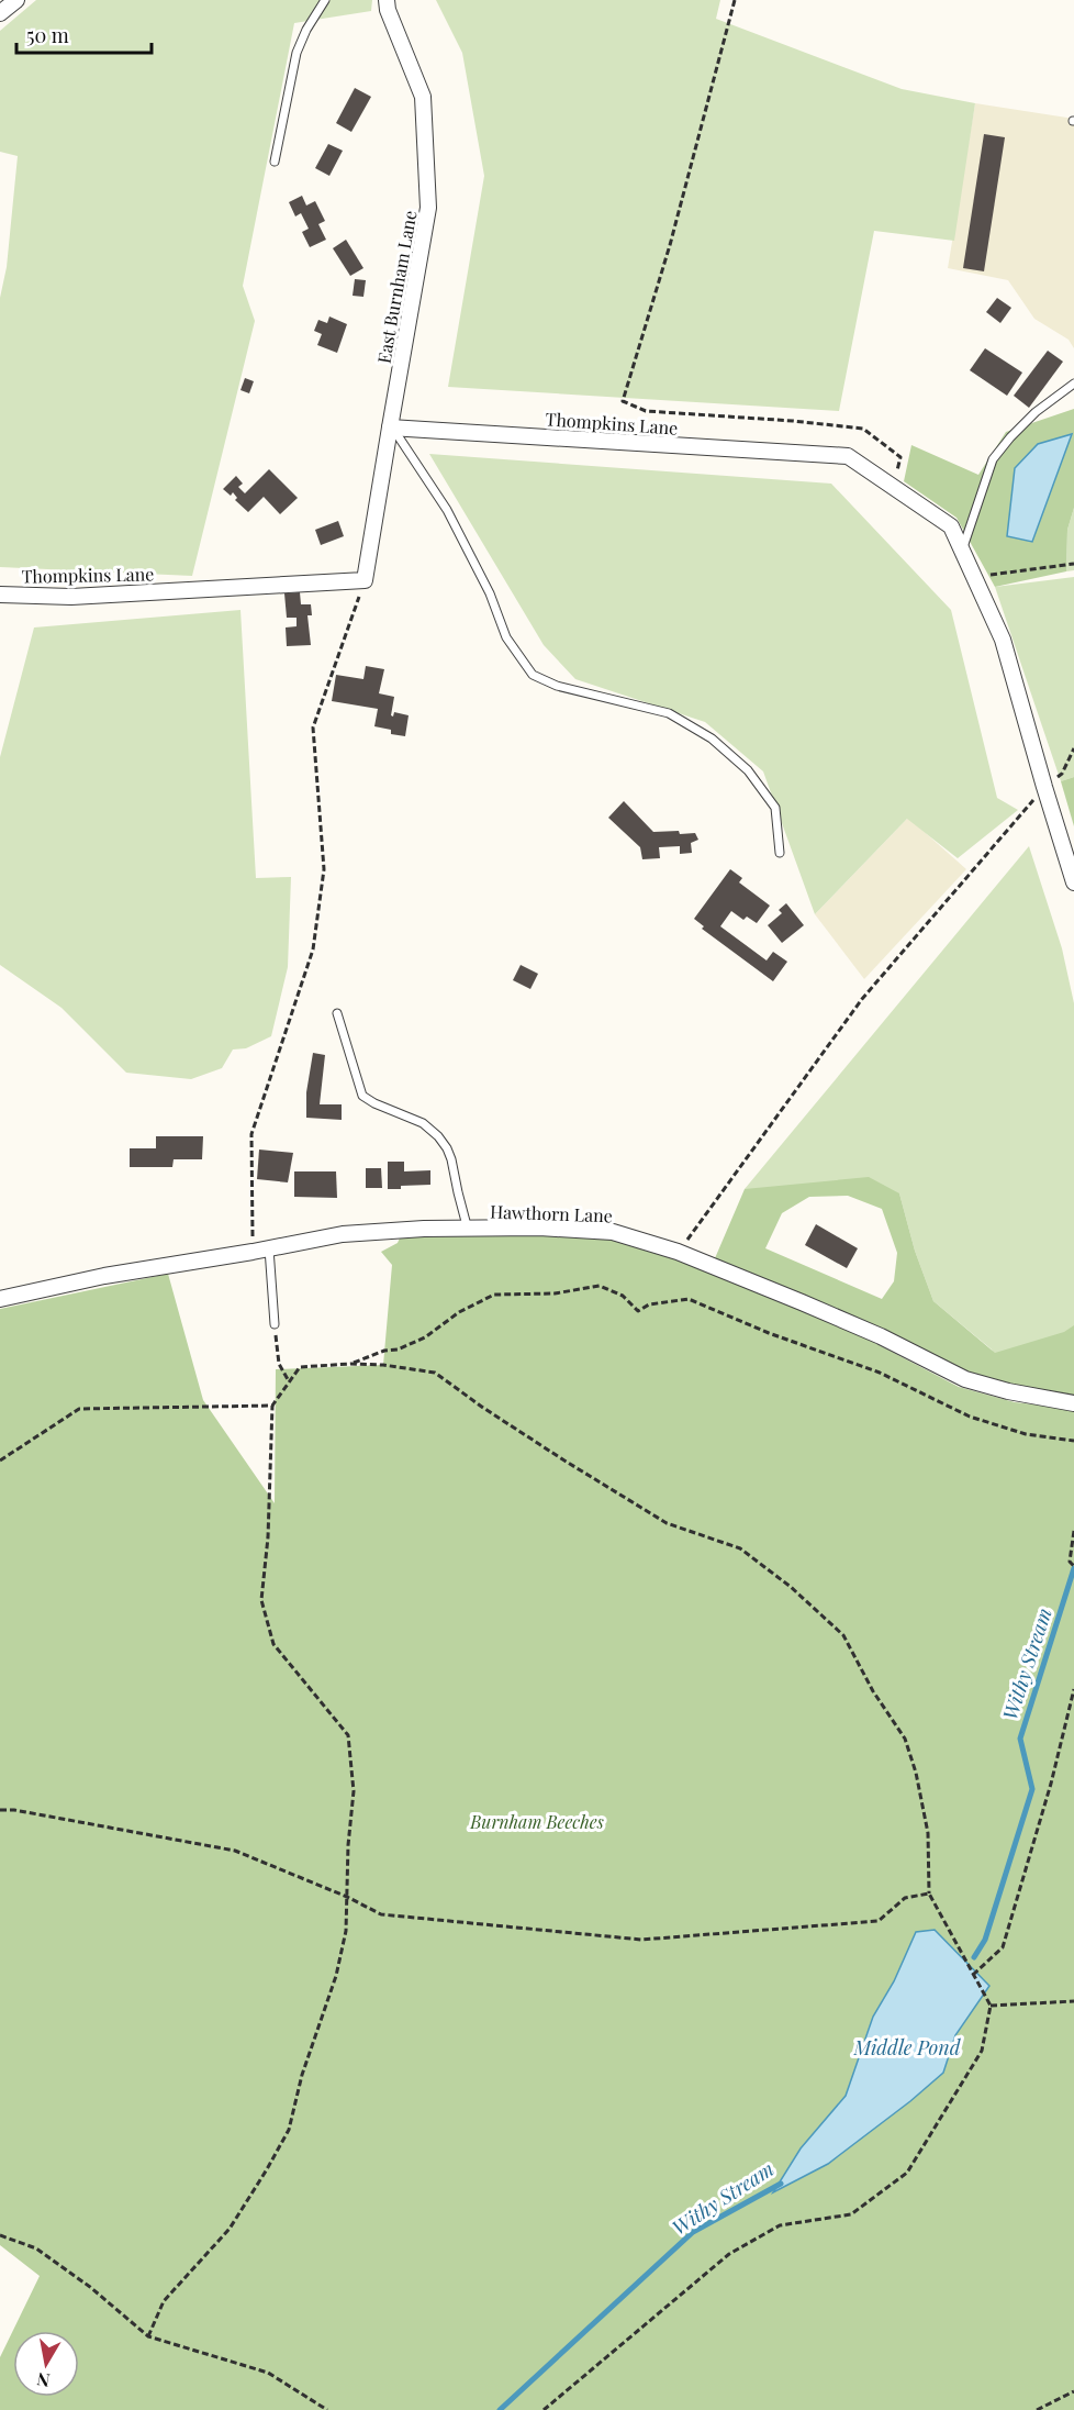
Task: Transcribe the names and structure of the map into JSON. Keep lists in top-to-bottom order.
{
  "streets": {
    "street": ["East Burnham Lane", "Thompkins Lane", "Hawthorn Lane"]
  },
  "crossings": [
    ["East Burnham Lane", "Thompkins Lane"]
  ],
  "water": ["Withy Stream", "Middle Pond"],
  "parks": ["Burnham Beeches"],
  "scale_bar": "50 m",
  "north": "bottom"
}
